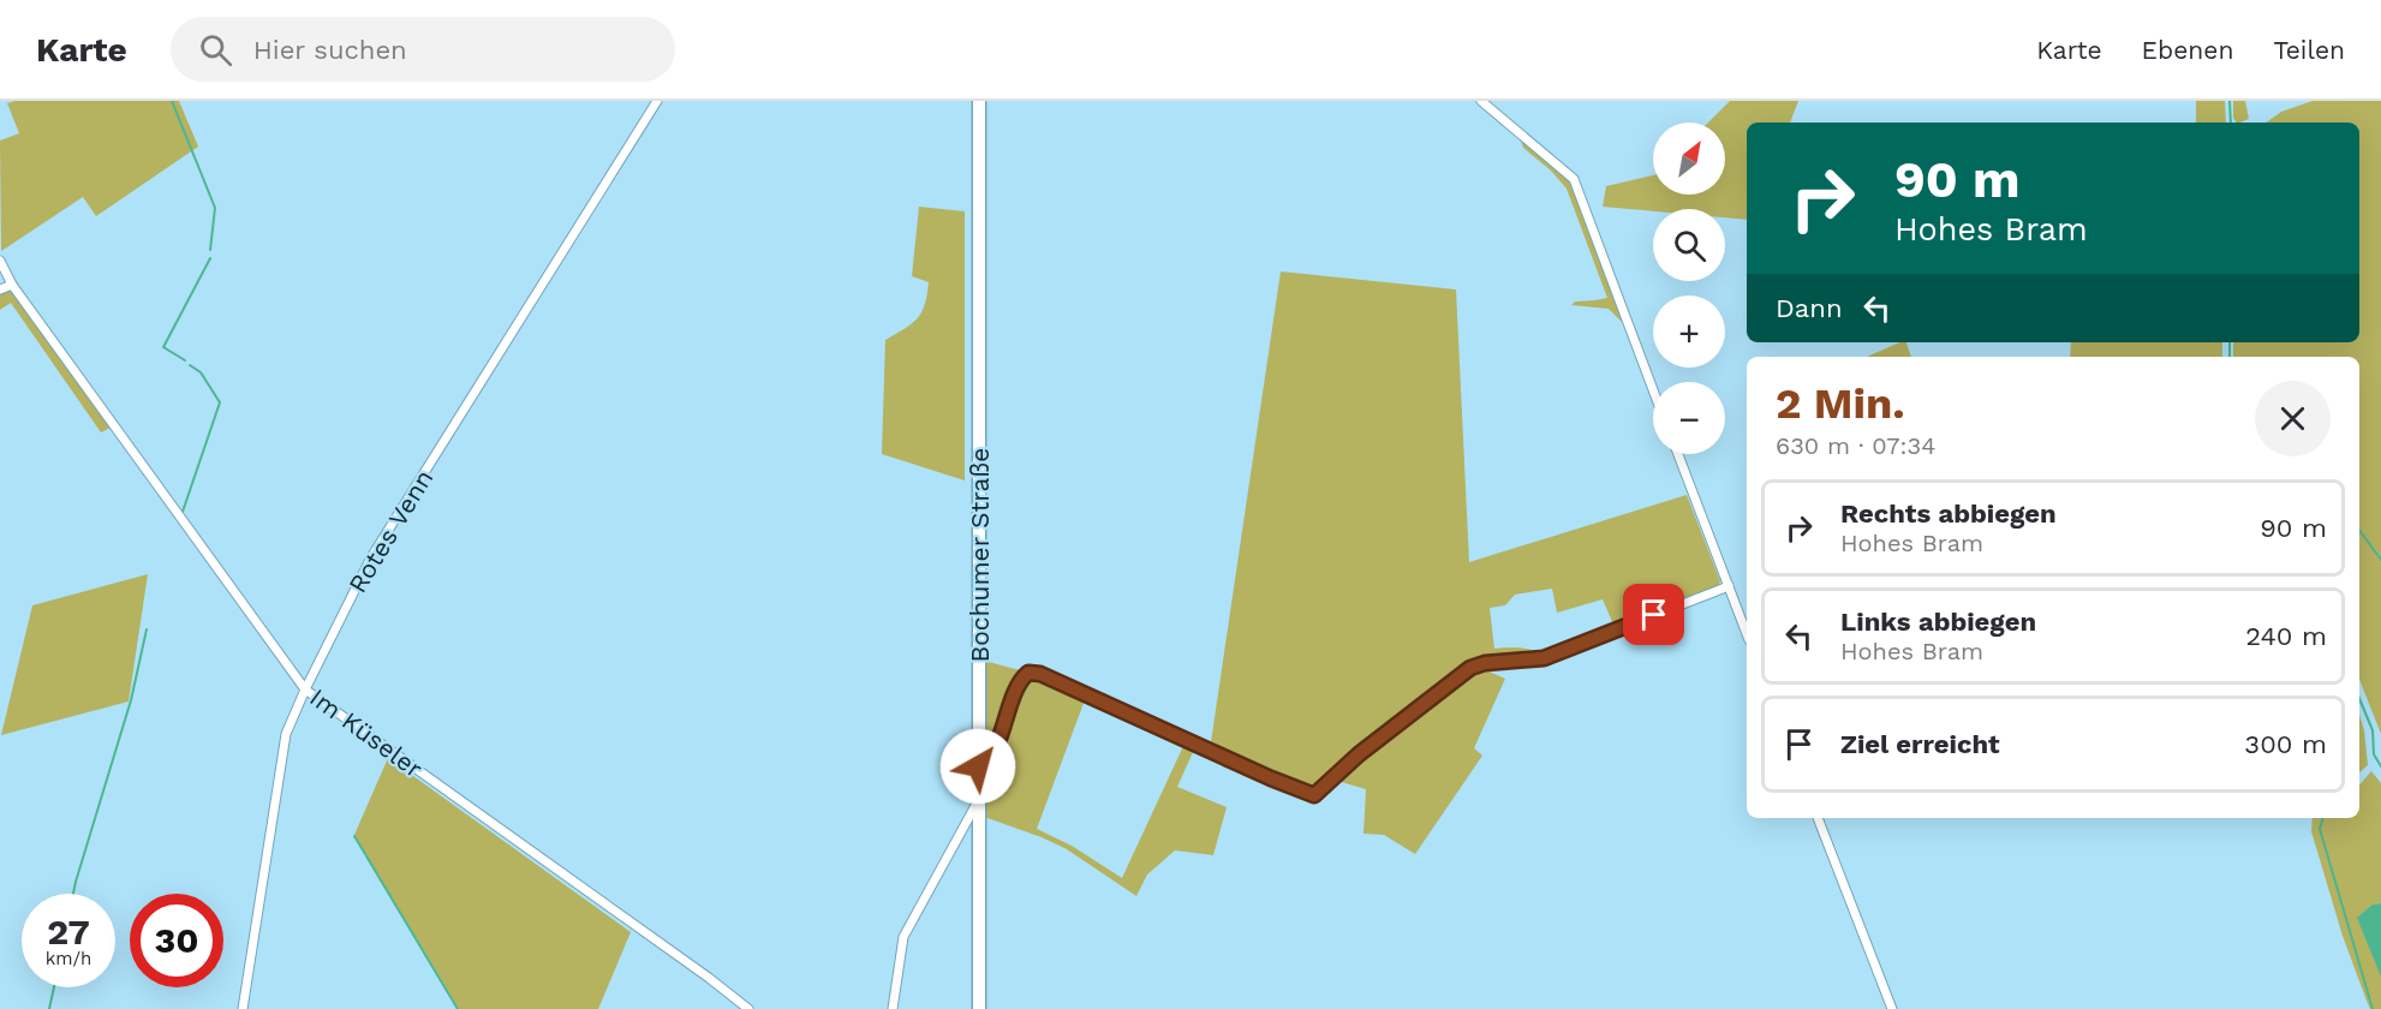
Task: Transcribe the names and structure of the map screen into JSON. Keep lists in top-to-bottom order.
{
  "streets": {
    "main road": ["Bochumer Straße"],
    "street": ["Rotes Venn", "Im Küseler"]
  },
  "crossings": [
    ["Rotes Venn", "Im Küseler"]
  ],
  "north": "top right",
  "page": {
    "header": "Karte",
    "search": "Hier suchen",
    "nav": ["Karte", "Ebenen", "Teilen"],
    "map_buttons": ["+", "−"],
    "turn": ["90 m", "Hohes Bram"],
    "then": "Dann",
    "heading": ["2 Min.", "630 m · 07:34"],
    "list": [
      {
        "name": "Rechts abbiegen",
        "note": "Hohes Bram",
        "value": "90 m"
      },
      {
        "name": "Links abbiegen",
        "note": "Hohes Bram",
        "value": "240 m"
      },
      {
        "name": "Ziel erreicht",
        "value": "300 m"
      }
    ],
    "speed": "27 km/h",
    "limit": "30"
  }
}
